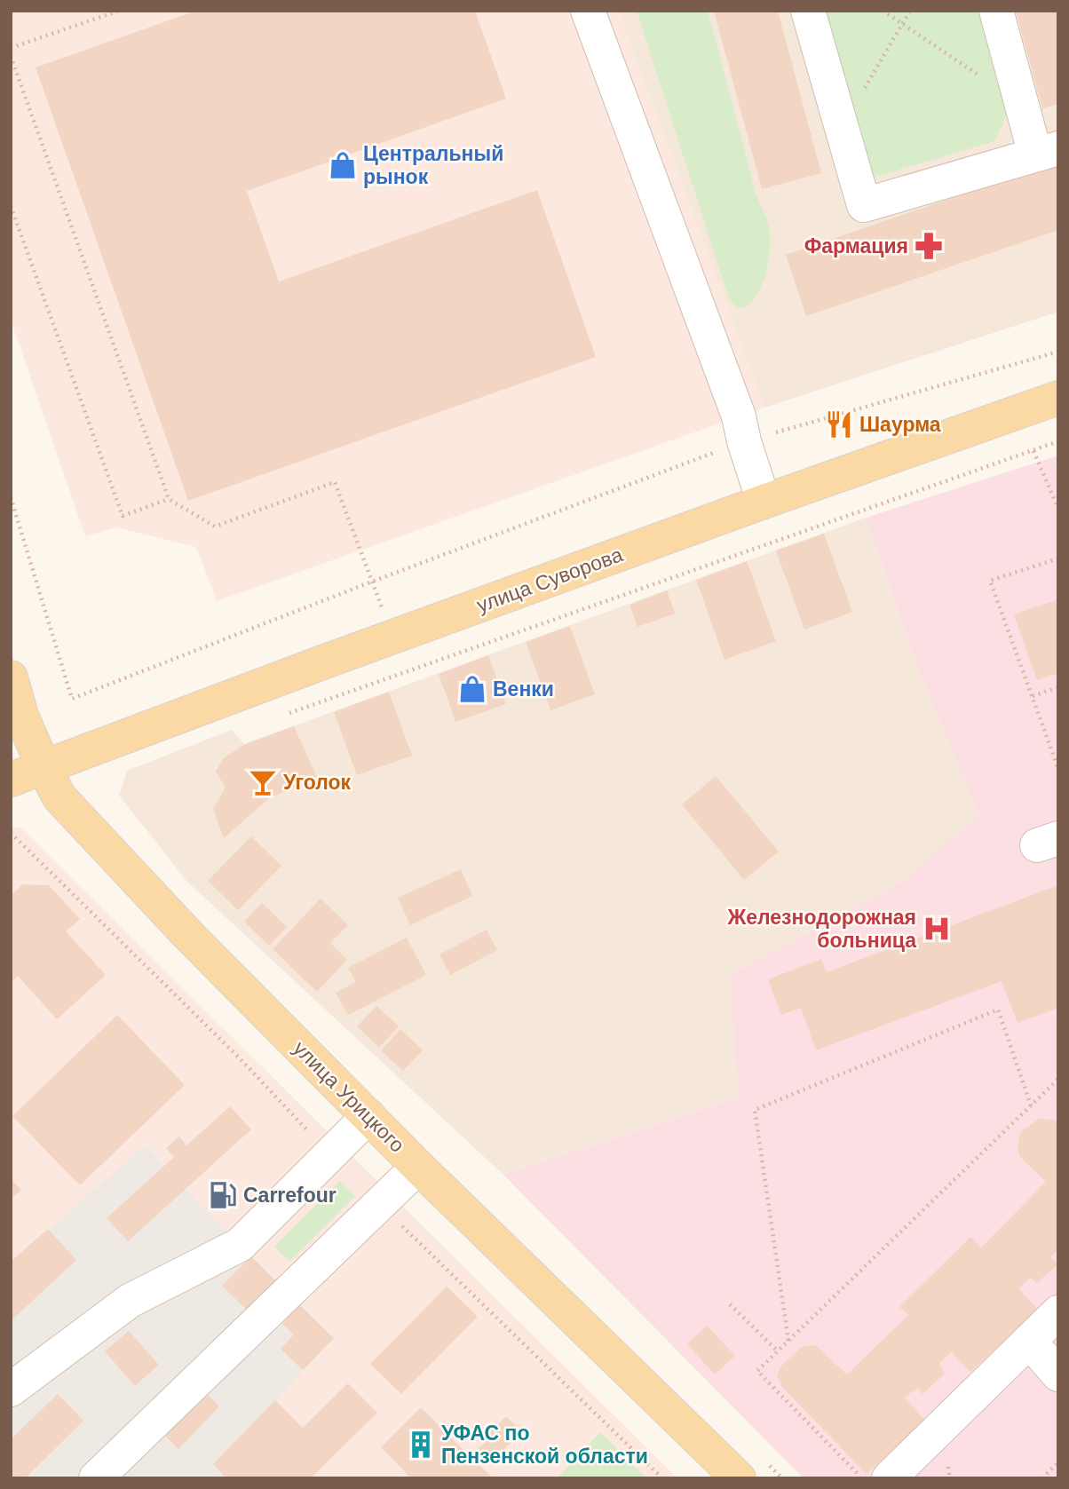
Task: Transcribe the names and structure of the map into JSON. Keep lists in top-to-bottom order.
{
  "streets": {
    "main road": ["улица Суворова", "улица Урицкого"]
  },
  "crossings": [
    ["улица Суворова", "улица Урицкого"]
  ],
  "places": {
    "shop": ["Центральный рынок", "Венки"],
    "pharmacy": ["Фармация"],
    "restaurant": ["Шаурма"],
    "bar": ["Уголок"],
    "hospital": ["Железнодорожная больница"],
    "fuel station": ["Carrefour"],
    "building": ["УФАС по Пензенской области"]
  }
}
